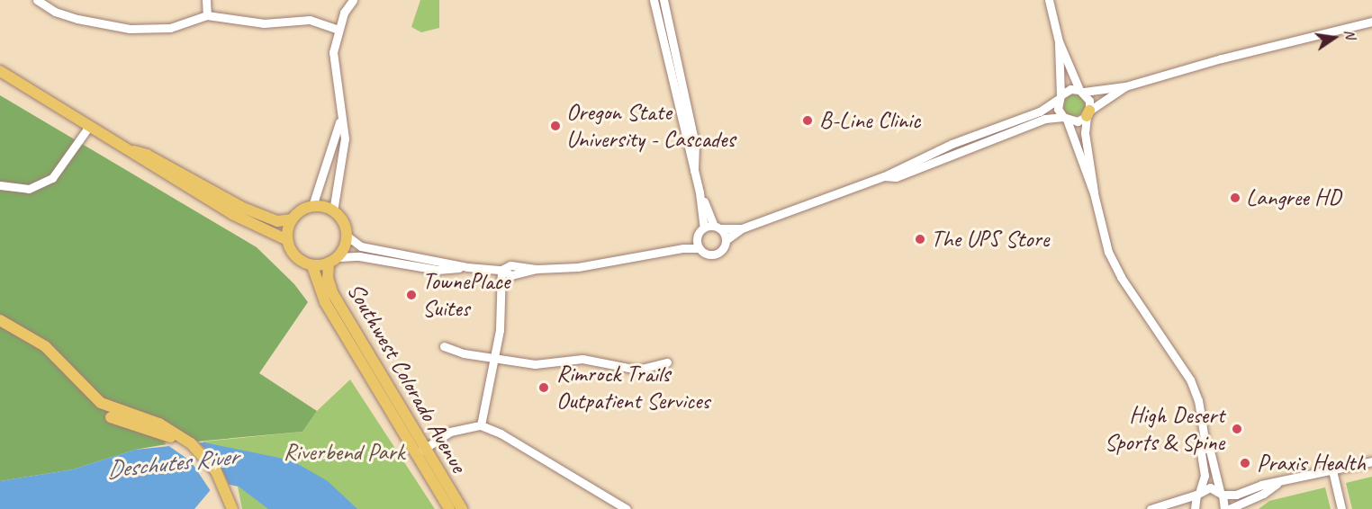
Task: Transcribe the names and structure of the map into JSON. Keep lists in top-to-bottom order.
{
  "streets": {
    "main road": ["Southwest Colorado Avenue"]
  },
  "water": ["Deschutes River"],
  "parks": ["Riverbend Park"],
  "places": [
    "B-Line Clinic",
    "Oregon State University - Cascades",
    "Langree HD",
    "The UPS Store",
    "TownePlace Suites",
    "Rimrock Trails Outpatient Services",
    "High Desert Sports & Spine",
    "Praxis Health"
  ],
  "north": "right"
}
